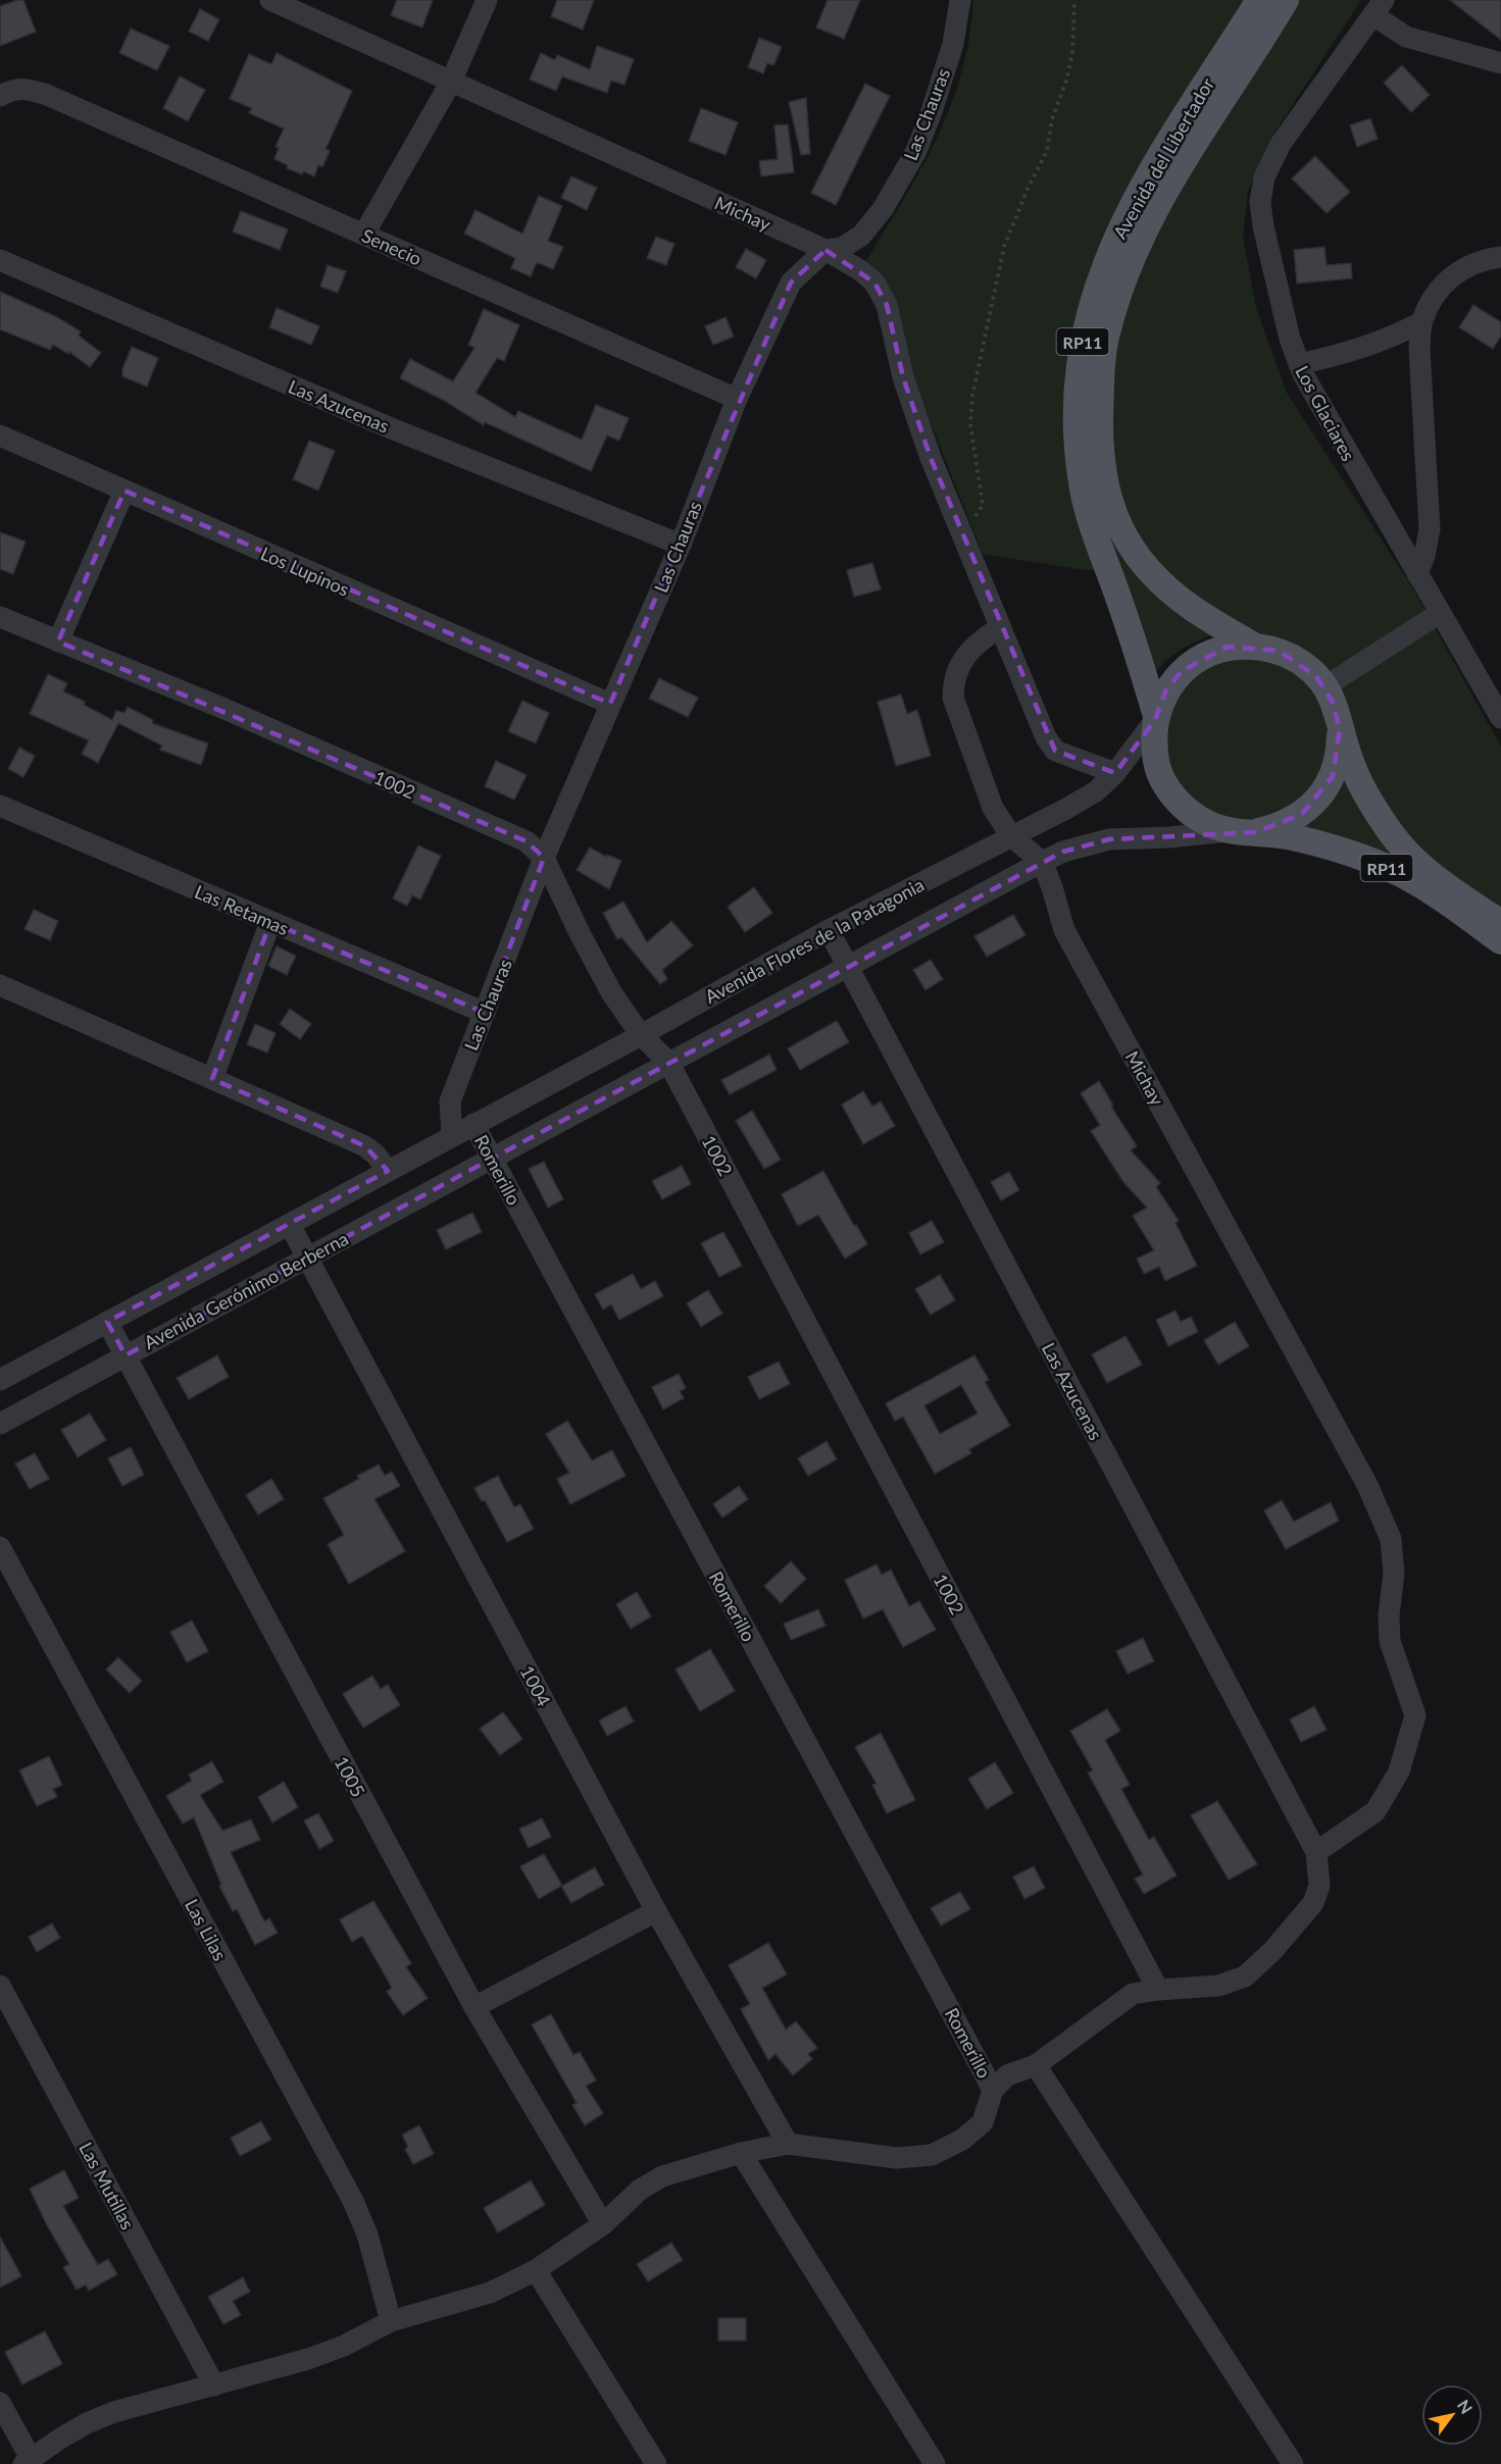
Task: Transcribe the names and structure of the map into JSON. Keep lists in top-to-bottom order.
{
  "streets": {
    "main road": ["Avenida del Libertador", "RP11"],
    "street": [
      "Las Chauras",
      "Michay",
      "Senecio",
      "Las Azucenas",
      "Los Glaciares",
      "Los Lupinos",
      "1002",
      "Las Retamas",
      "Avenida Flores de la Patagonia",
      "Romerillo",
      "Avenida Gerónimo Berberna",
      "1004",
      "1005",
      "Las Lilas",
      "Las Mutillas"
    ]
  },
  "crossings": [
    ["Las Chauras", "Michay"],
    ["Las Chauras", "Senecio"],
    ["Las Chauras", "Las Azucenas"],
    ["Las Chauras", "Los Lupinos"],
    ["Las Chauras", "1002"],
    ["Las Chauras", "Las Retamas"],
    ["Las Chauras", "Avenida Flores de la Patagonia"],
    ["Las Chauras", "Avenida Gerónimo Berberna"],
    ["Avenida del Libertador", "Avenida Flores de la Patagonia"],
    ["Michay", "Las Azucenas"],
    ["Michay", "Avenida Flores de la Patagonia"],
    ["Las Azucenas", "Avenida Flores de la Patagonia"],
    ["1002", "Avenida Flores de la Patagonia"],
    ["Avenida Flores de la Patagonia", "Romerillo"],
    ["Avenida Flores de la Patagonia", "Avenida Gerónimo Berberna"],
    ["Romerillo", "Avenida Gerónimo Berberna"],
    ["Avenida Gerónimo Berberna", "1004"],
    ["Avenida Gerónimo Berberna", "1005"]
  ],
  "north": "top right"
}
